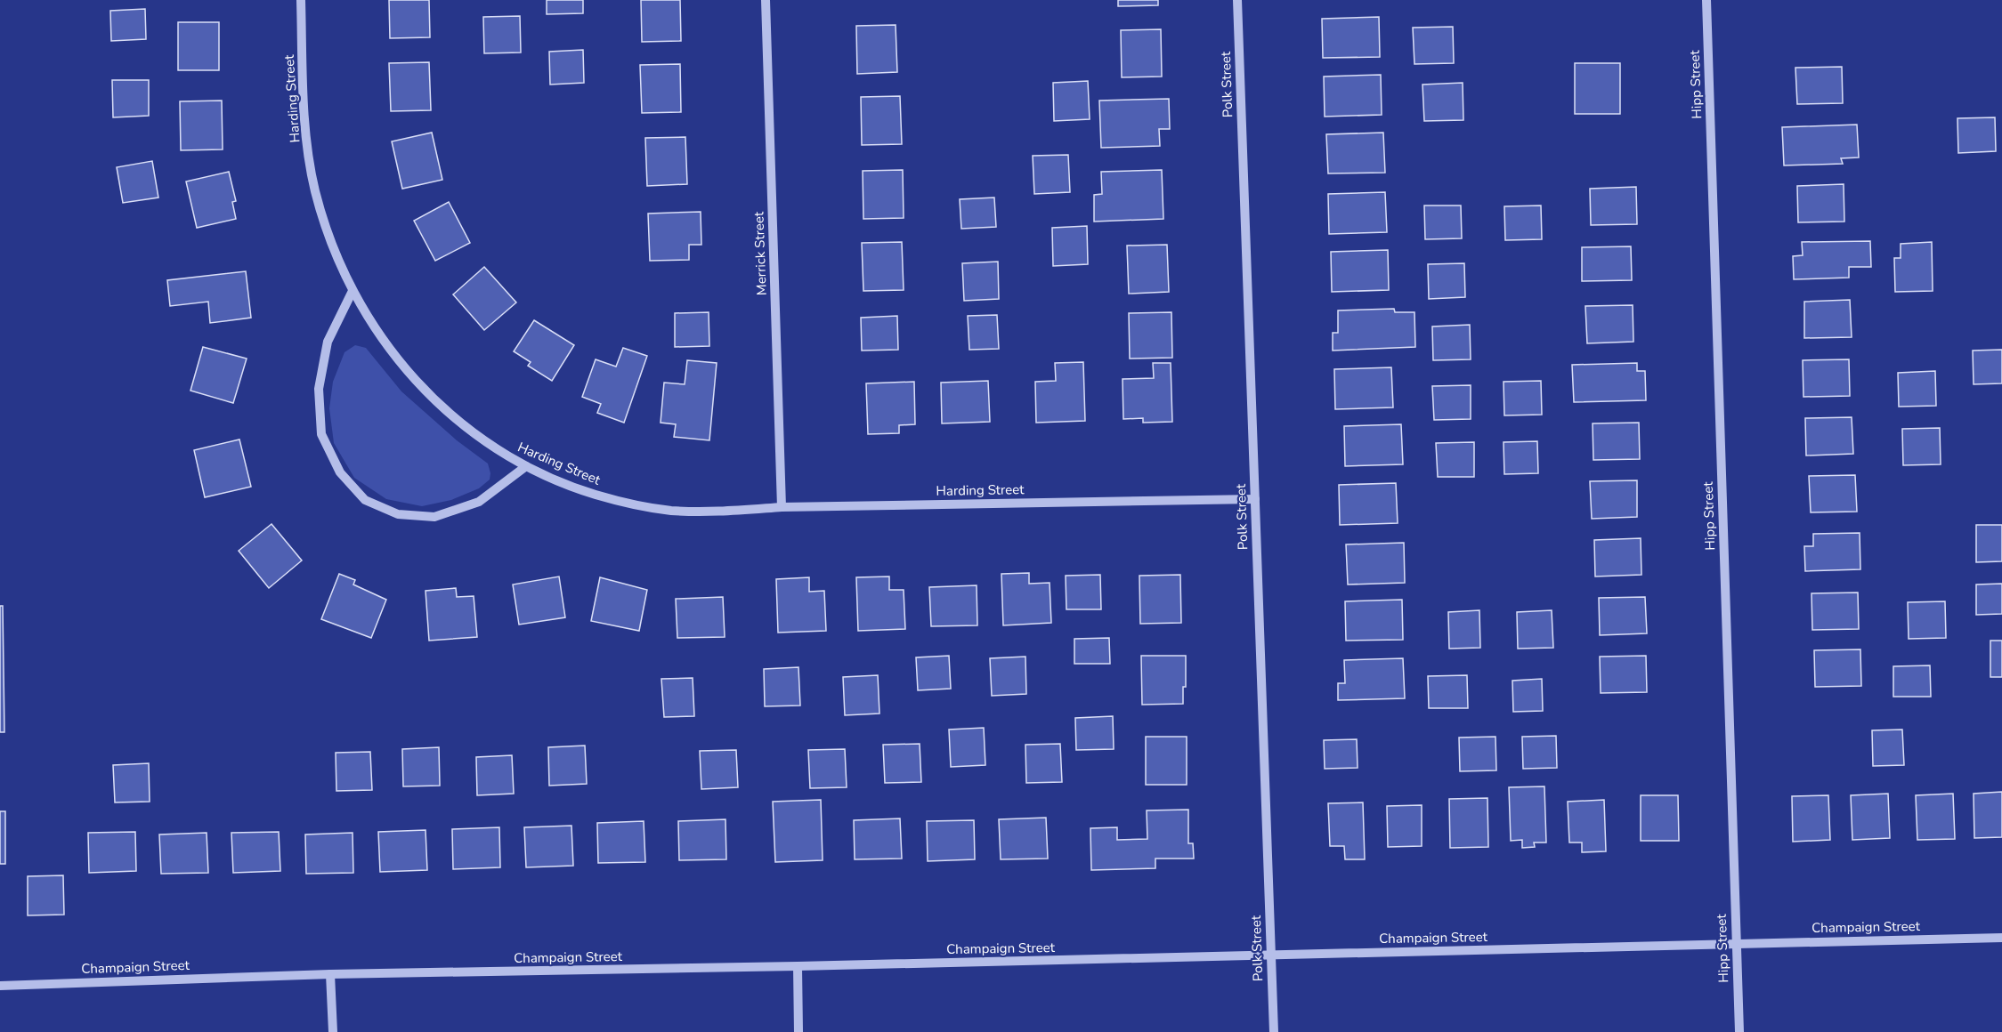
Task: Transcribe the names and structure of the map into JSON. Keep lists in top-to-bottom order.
{
  "streets": {
    "street": [
      "Polk Street",
      "Hipp Street",
      "Harding Street",
      "Merrick Street",
      "Champaign Street"
    ]
  },
  "crossings": [
    ["Polk Street", "Harding Street"],
    ["Polk Street", "Champaign Street"],
    ["Hipp Street", "Champaign Street"],
    ["Harding Street", "Merrick Street"]
  ]
}
